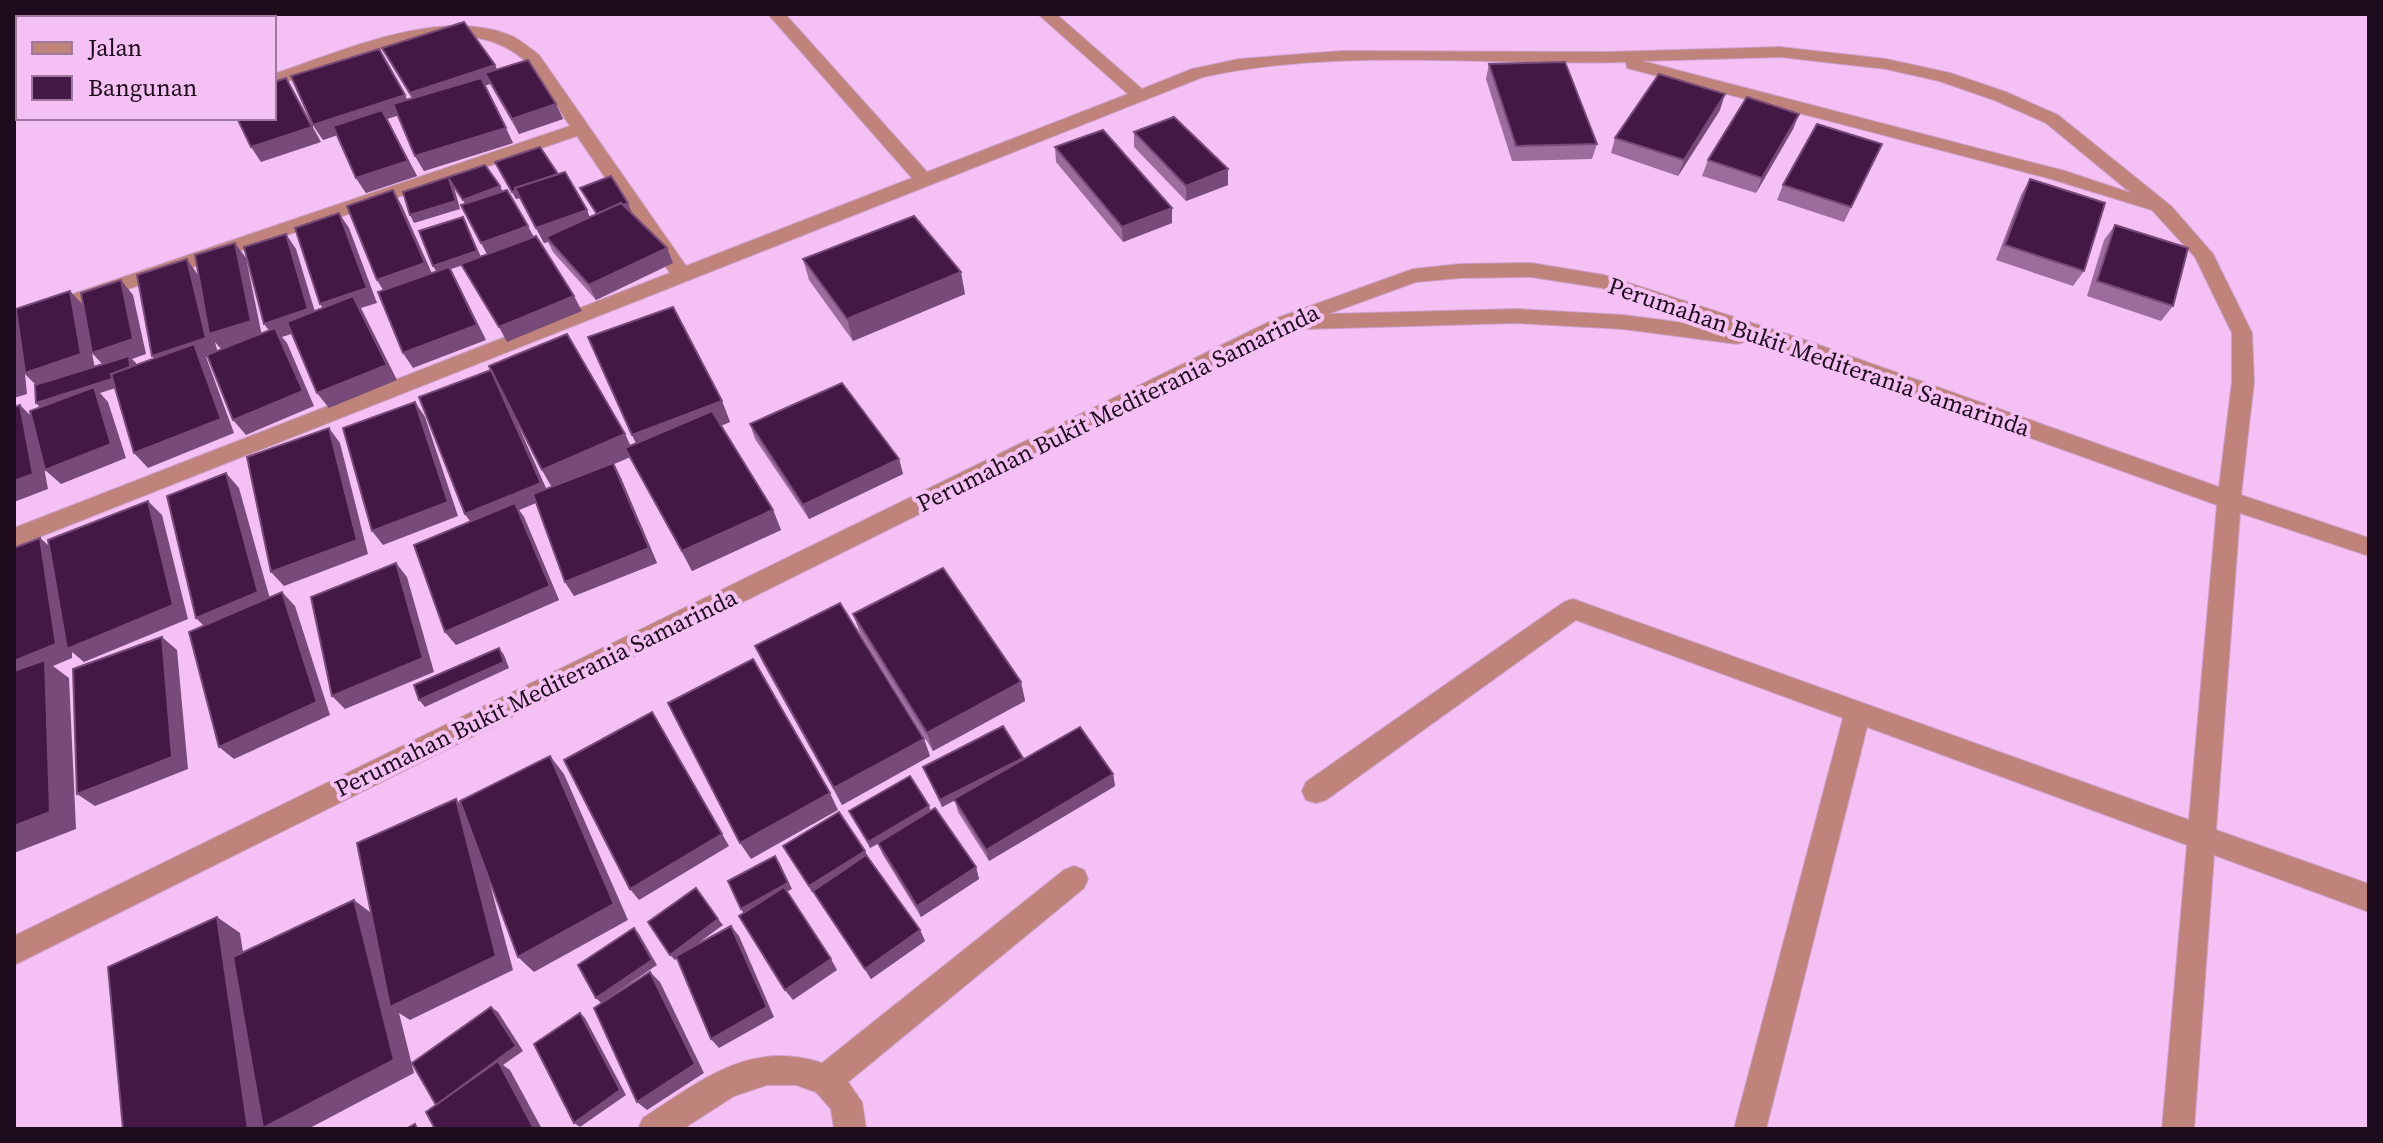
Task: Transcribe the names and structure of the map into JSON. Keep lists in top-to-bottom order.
{
  "streets": {
    "street": ["Perumahan Bukit Mediterania Samarinda"]
  },
  "legend": ["Jalan", "Bangunan"]
}
